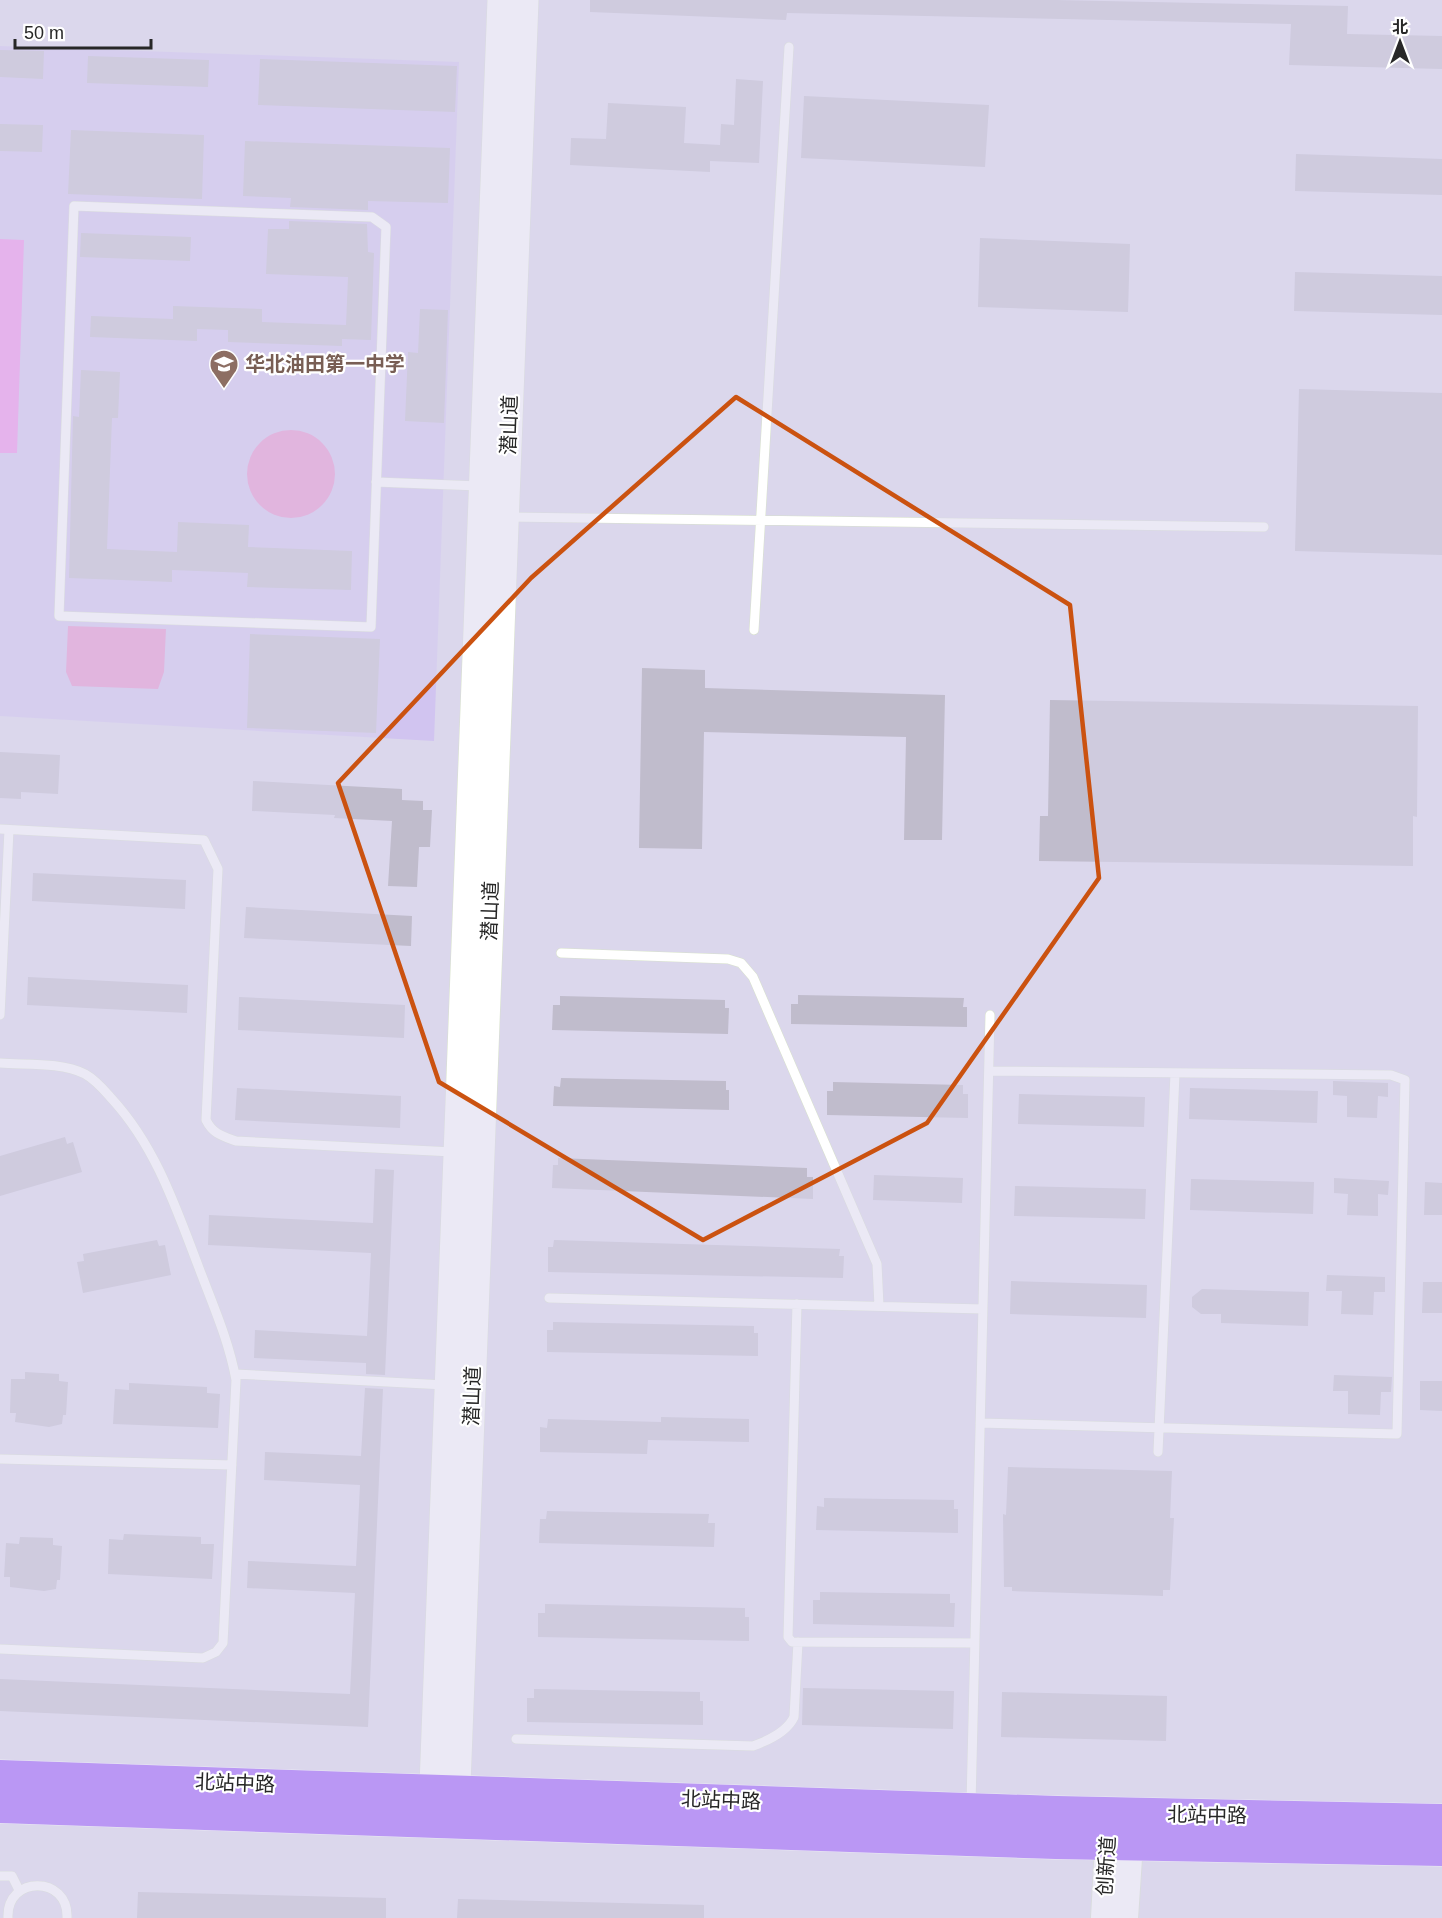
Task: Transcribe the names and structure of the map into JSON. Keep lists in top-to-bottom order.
{
  "streets": {
    "main road": ["潜山道", "北站中路"],
    "street": ["创新道"]
  },
  "crossings": [
    ["潜山道", "北站中路"],
    ["北站中路", "创新道"]
  ],
  "places": {
    "school or university": ["华北油田第一中学"]
  },
  "scale_bar": "50 m",
  "north": "top"
}
